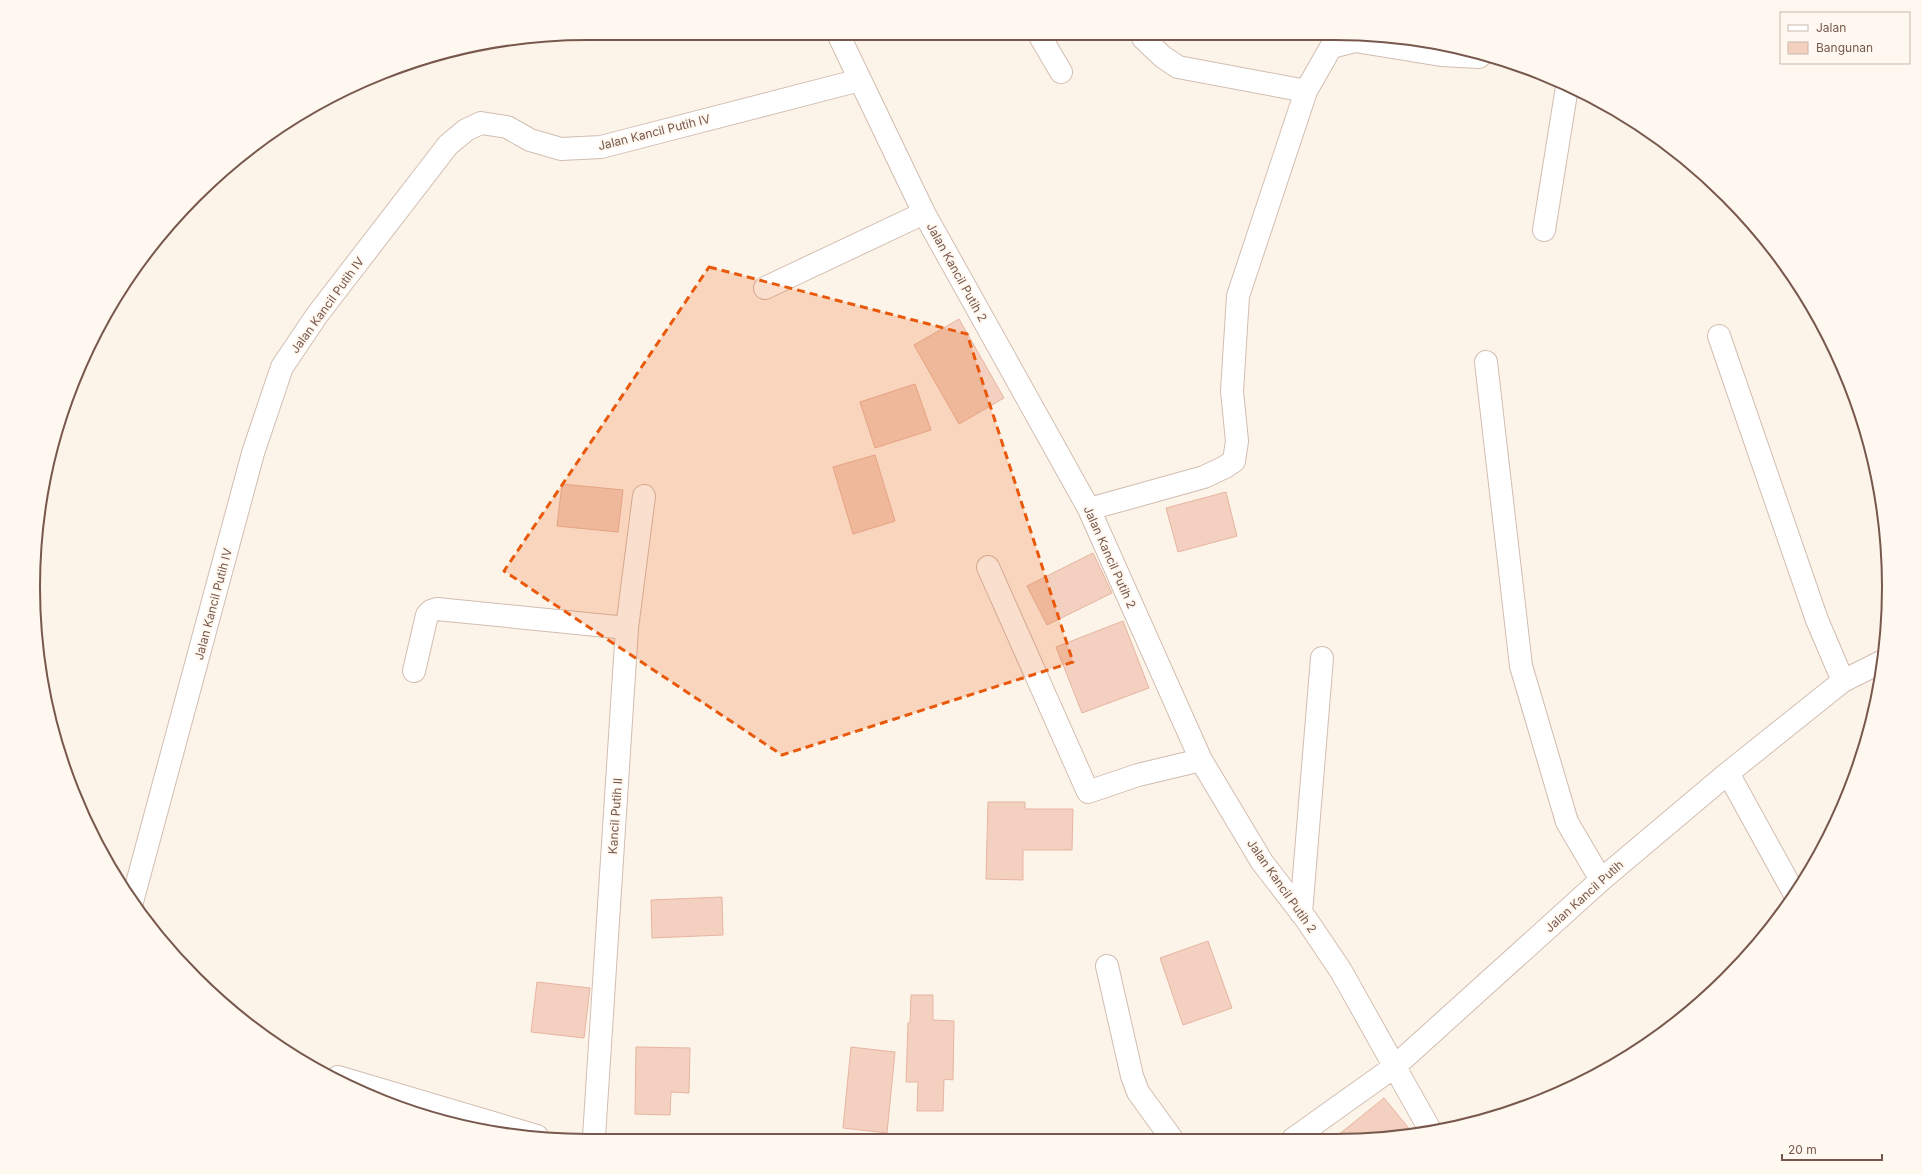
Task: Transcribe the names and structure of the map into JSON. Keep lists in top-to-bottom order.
{
  "streets": {
    "street": [
      "Jalan Kancil Putih IV",
      "Jalan Kancil Putih 2",
      "Kancil Putih II",
      "Jalan Kancil Putih"
    ]
  },
  "crossings": [
    ["Jalan Kancil Putih IV", "Jalan Kancil Putih 2"],
    ["Jalan Kancil Putih 2", "Jalan Kancil Putih"]
  ],
  "legend": ["Jalan", "Bangunan"],
  "scale_bar": "20 m"
}
